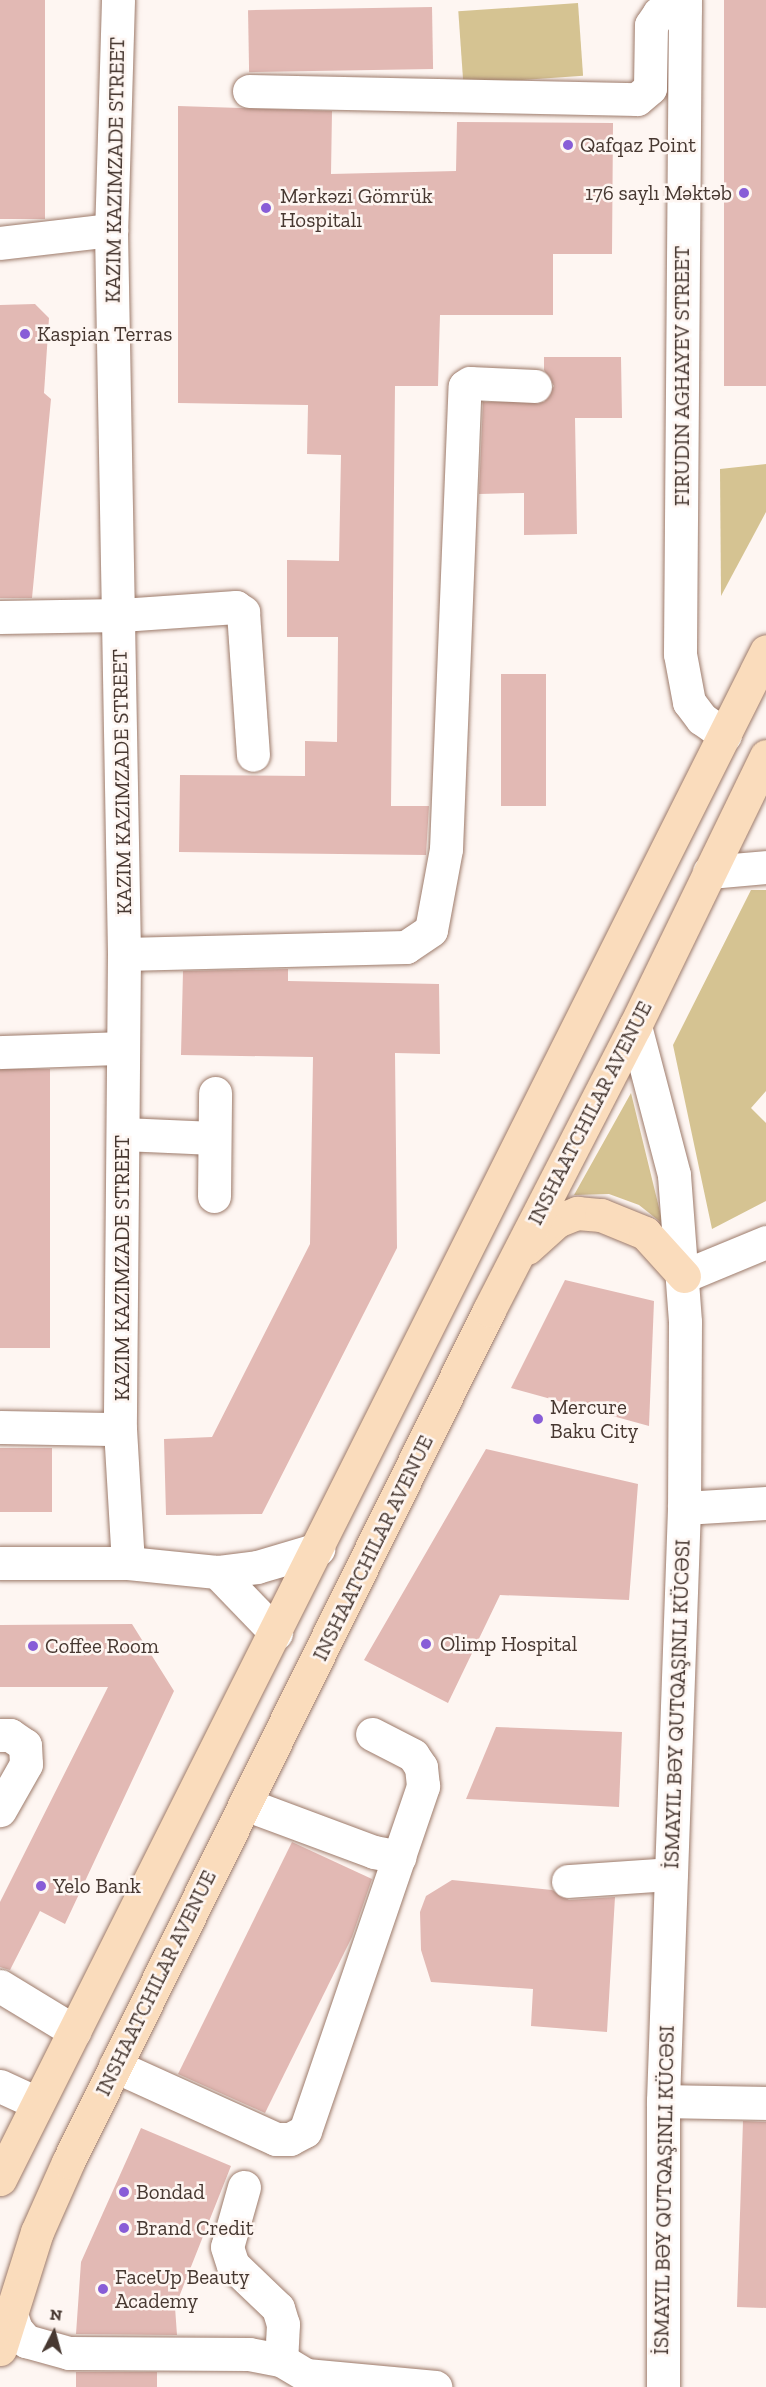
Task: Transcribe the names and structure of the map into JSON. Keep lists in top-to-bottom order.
{
  "streets": {
    "main road": ["INSHAATCHILAR AVENUE"],
    "street": ["KAZIM KAZIMZADE STREET", "FIRUDIN AGHAYEV STREET"]
  },
  "places": [
    "Qafqaz Point",
    "176 saylı Məktəb",
    "Mərkəzi Gömrük Hospitalı",
    "Kaspian Terras",
    "Mercure Baku City",
    "Olimp Hospital",
    "Coffee Room",
    "Yelo Bank",
    "Bondad",
    "Brand Credit",
    "FaceUp Beauty Academy"
  ],
  "north": "top"
}
